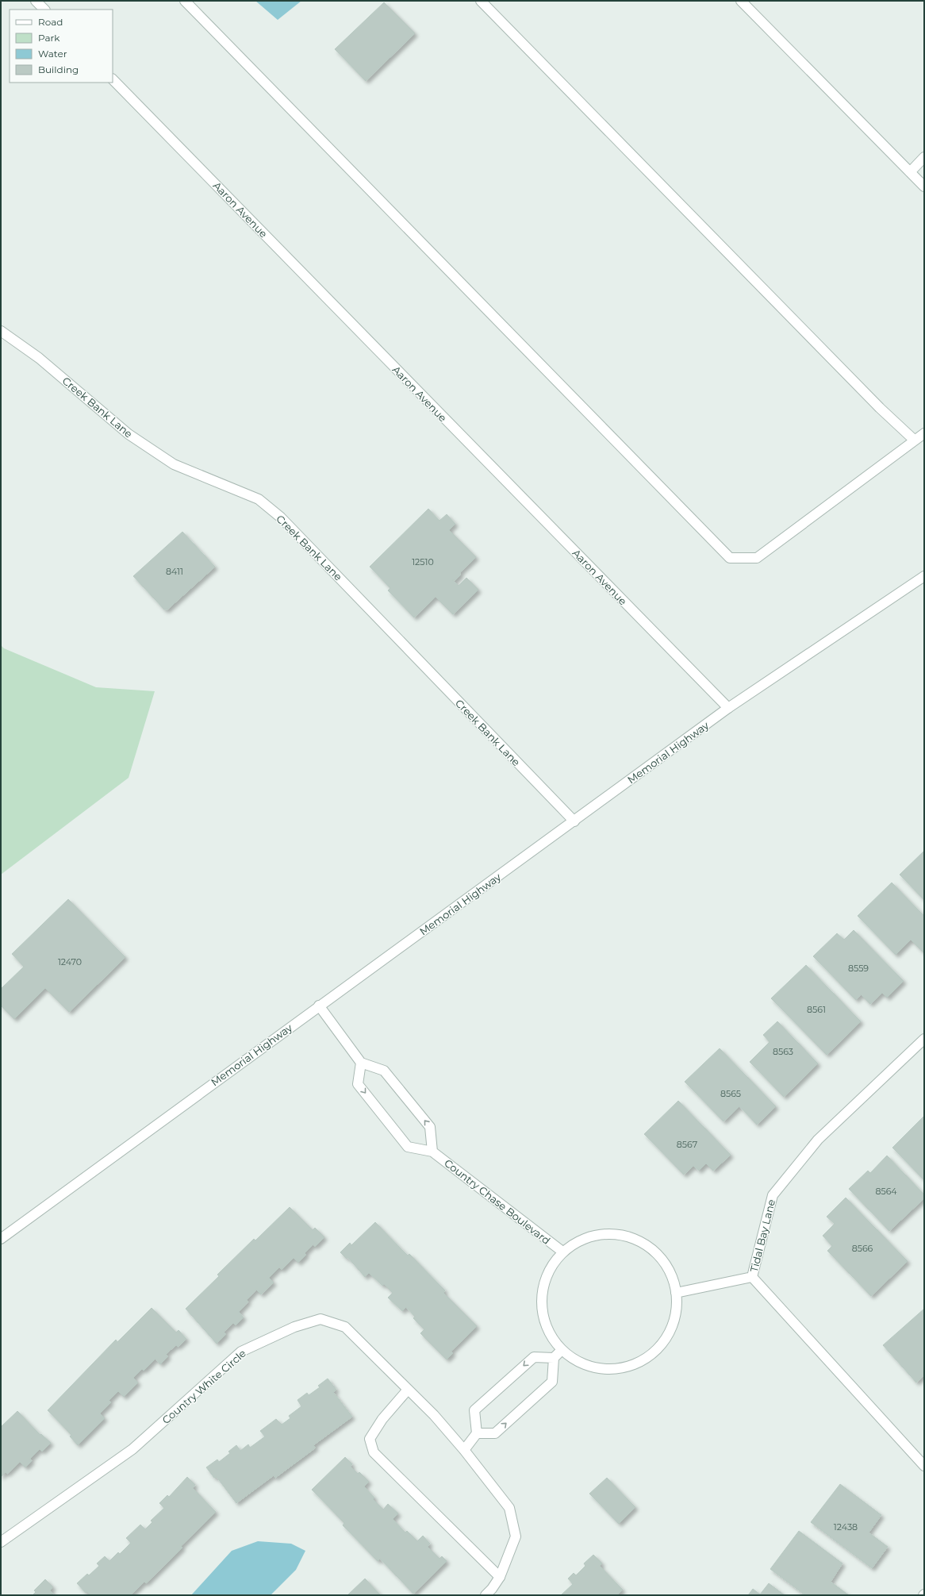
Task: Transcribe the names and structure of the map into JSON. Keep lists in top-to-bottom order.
{
  "streets": {
    "street": [
      "Aaron Avenue",
      "Creek Bank Lane",
      "Memorial Highway",
      "Country Chase Boulevard",
      "Tidal Bay Lane",
      "Country White Circle"
    ]
  },
  "crossings": [
    ["Aaron Avenue", "Memorial Highway"],
    ["Creek Bank Lane", "Memorial Highway"]
  ],
  "house_numbers": [
    "12510",
    "8411",
    "12470",
    "8559",
    "8561",
    "8563",
    "8565",
    "8567",
    "8564",
    "8566",
    "12438"
  ],
  "legend": [
    "Road",
    "Park",
    "Water",
    "Building"
  ]
}
